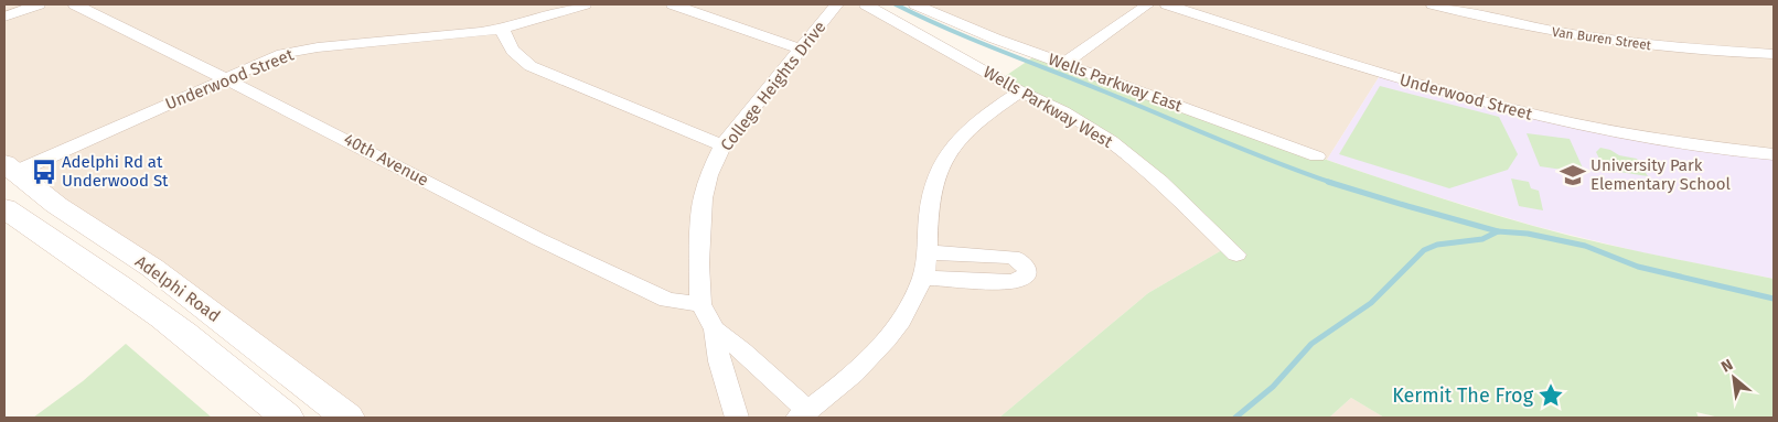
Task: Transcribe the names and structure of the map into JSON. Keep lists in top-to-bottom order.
{
  "streets": {
    "main road": ["Adelphi Road"],
    "street": [
      "Van Buren Street",
      "Underwood Street",
      "Wells Parkway East",
      "College Heights Drive",
      "Wells Parkway West",
      "40th Avenue"
    ]
  },
  "crossings": [
    ["Underwood Street", "40th Avenue"],
    ["Underwood Street", "Adelphi Road"],
    ["College Heights Drive", "40th Avenue"]
  ],
  "places": {
    "bus stop": ["Adelphi Rd at Underwood St"],
    "school or university": ["University Park Elementary School"],
    "place": ["Kermit The Frog"]
  },
  "north": "top left"
}
